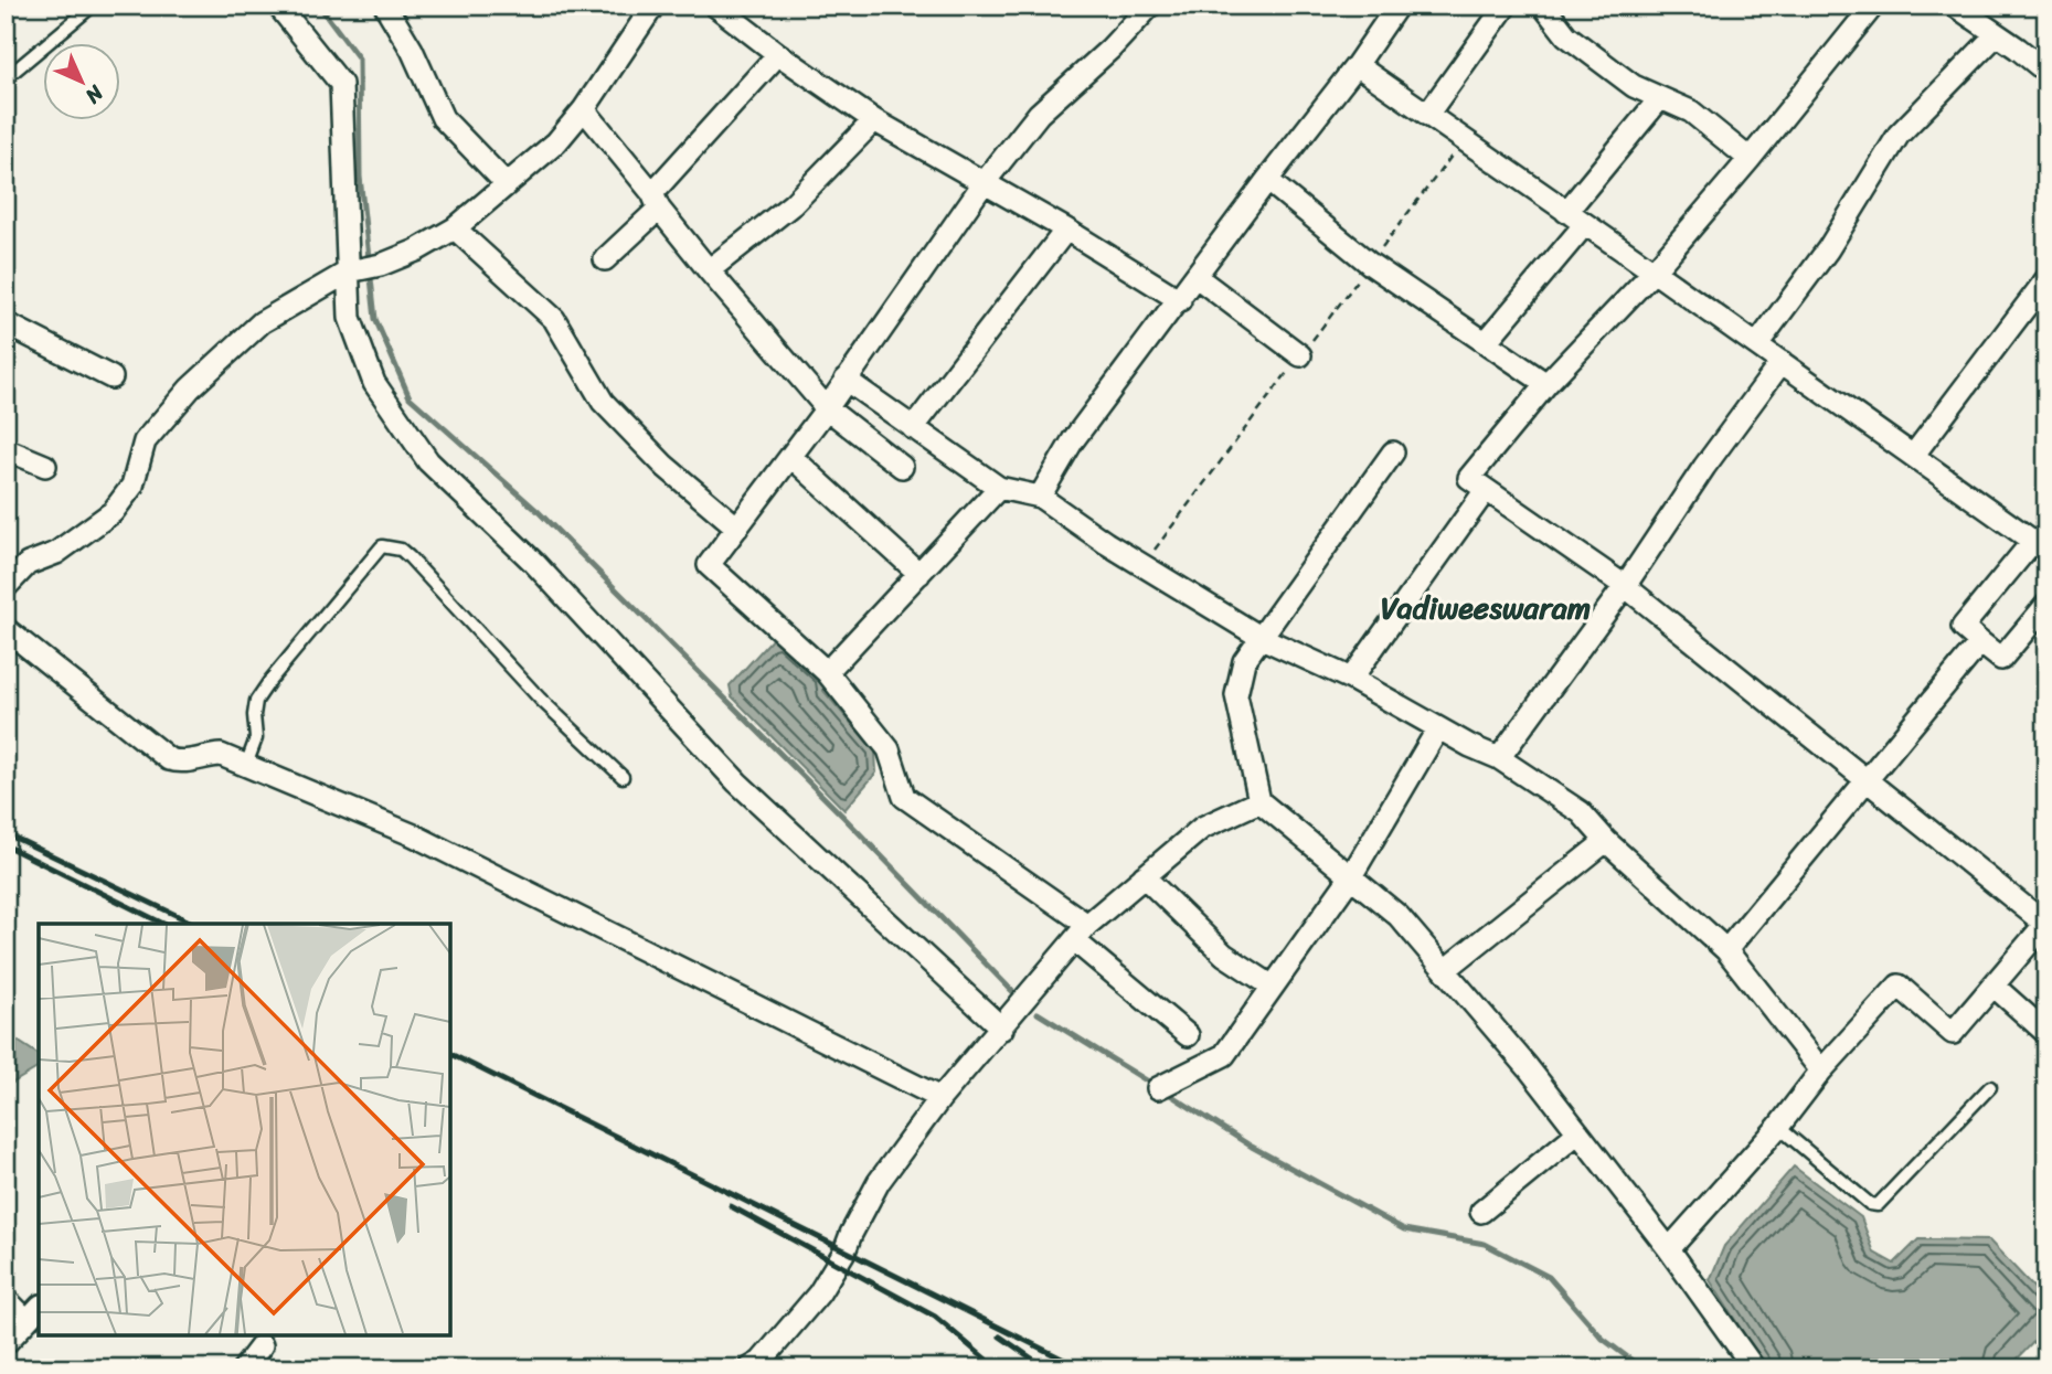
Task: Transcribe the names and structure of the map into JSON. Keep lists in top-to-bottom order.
{
  "districts": ["Vadiweeswaram"],
  "north": "bottom right"
}
